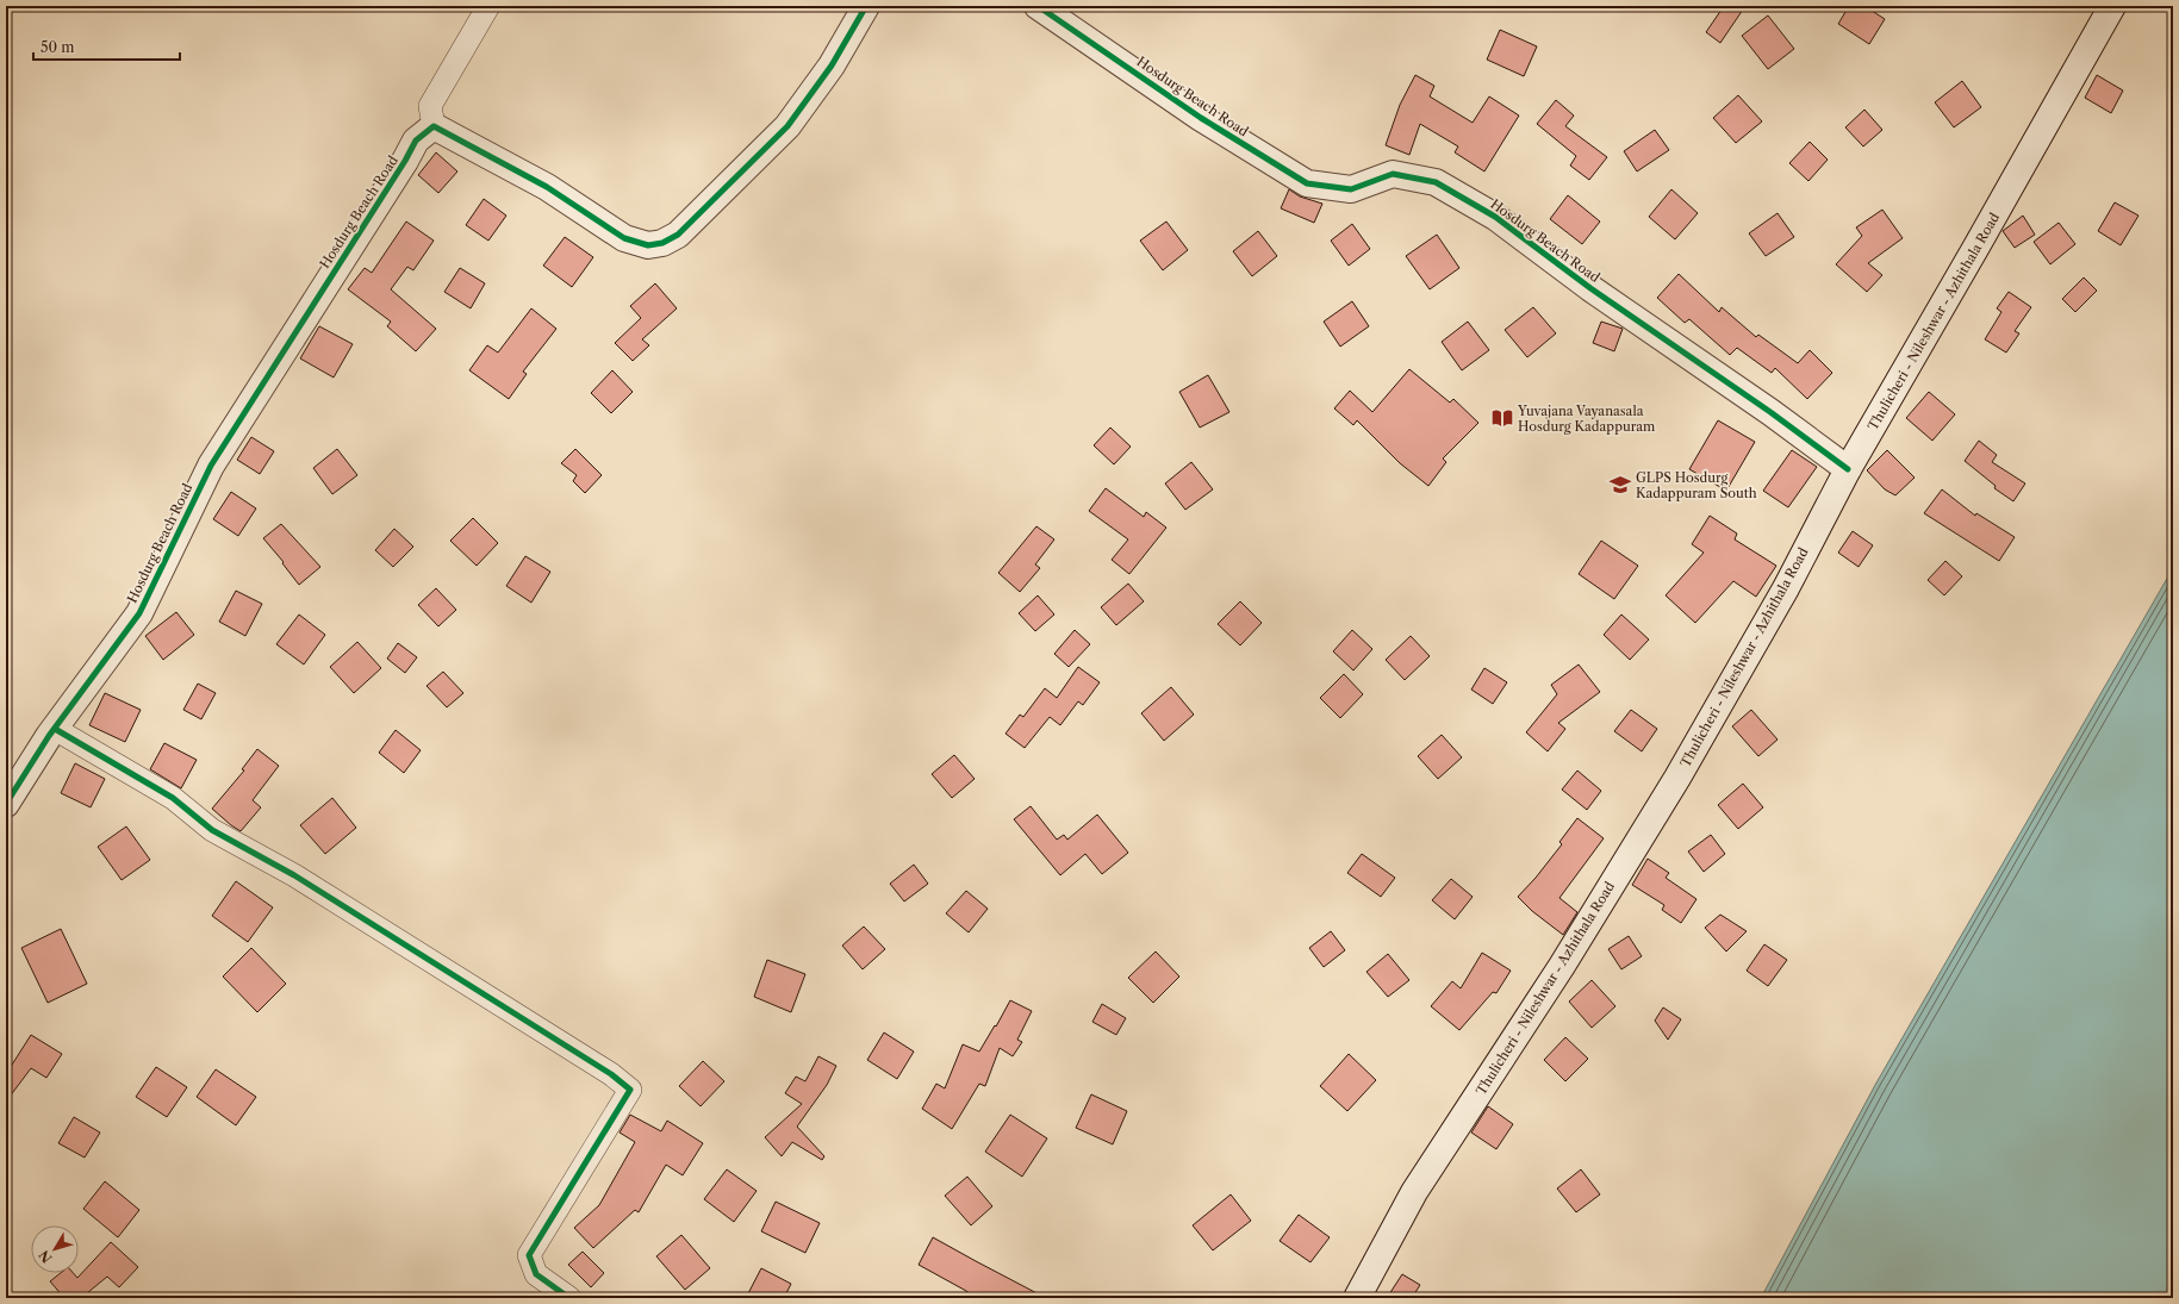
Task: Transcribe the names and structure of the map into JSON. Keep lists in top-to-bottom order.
{
  "streets": {
    "street": ["Hosdurg Beach Road", "Thulicheri - Nileshwar - Azhithala Road"]
  },
  "crossings": [
    ["Hosdurg Beach Road", "Thulicheri - Nileshwar - Azhithala Road"]
  ],
  "places": {
    "library": ["Yuvajana Vayanasala Hosdurg Kadappuram"],
    "school or university": ["GLPS Hosdurg Kadappuram South"]
  },
  "scale_bar": "50 m",
  "north": "bottom left"
}
